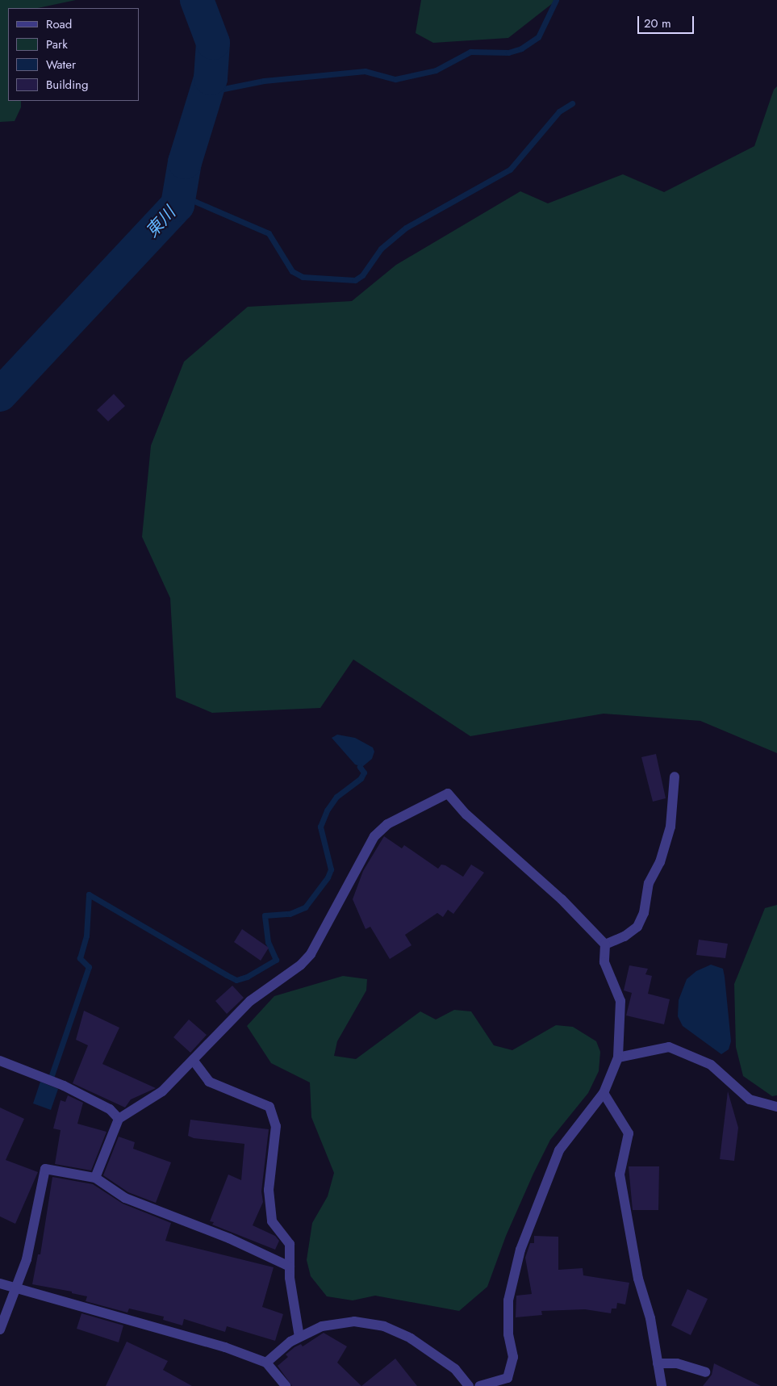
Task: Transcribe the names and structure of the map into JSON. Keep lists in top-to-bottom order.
{
  "water": ["東川"],
  "legend": [
    "Road",
    "Park",
    "Water",
    "Building"
  ],
  "scale_bar": "20 m"
}
